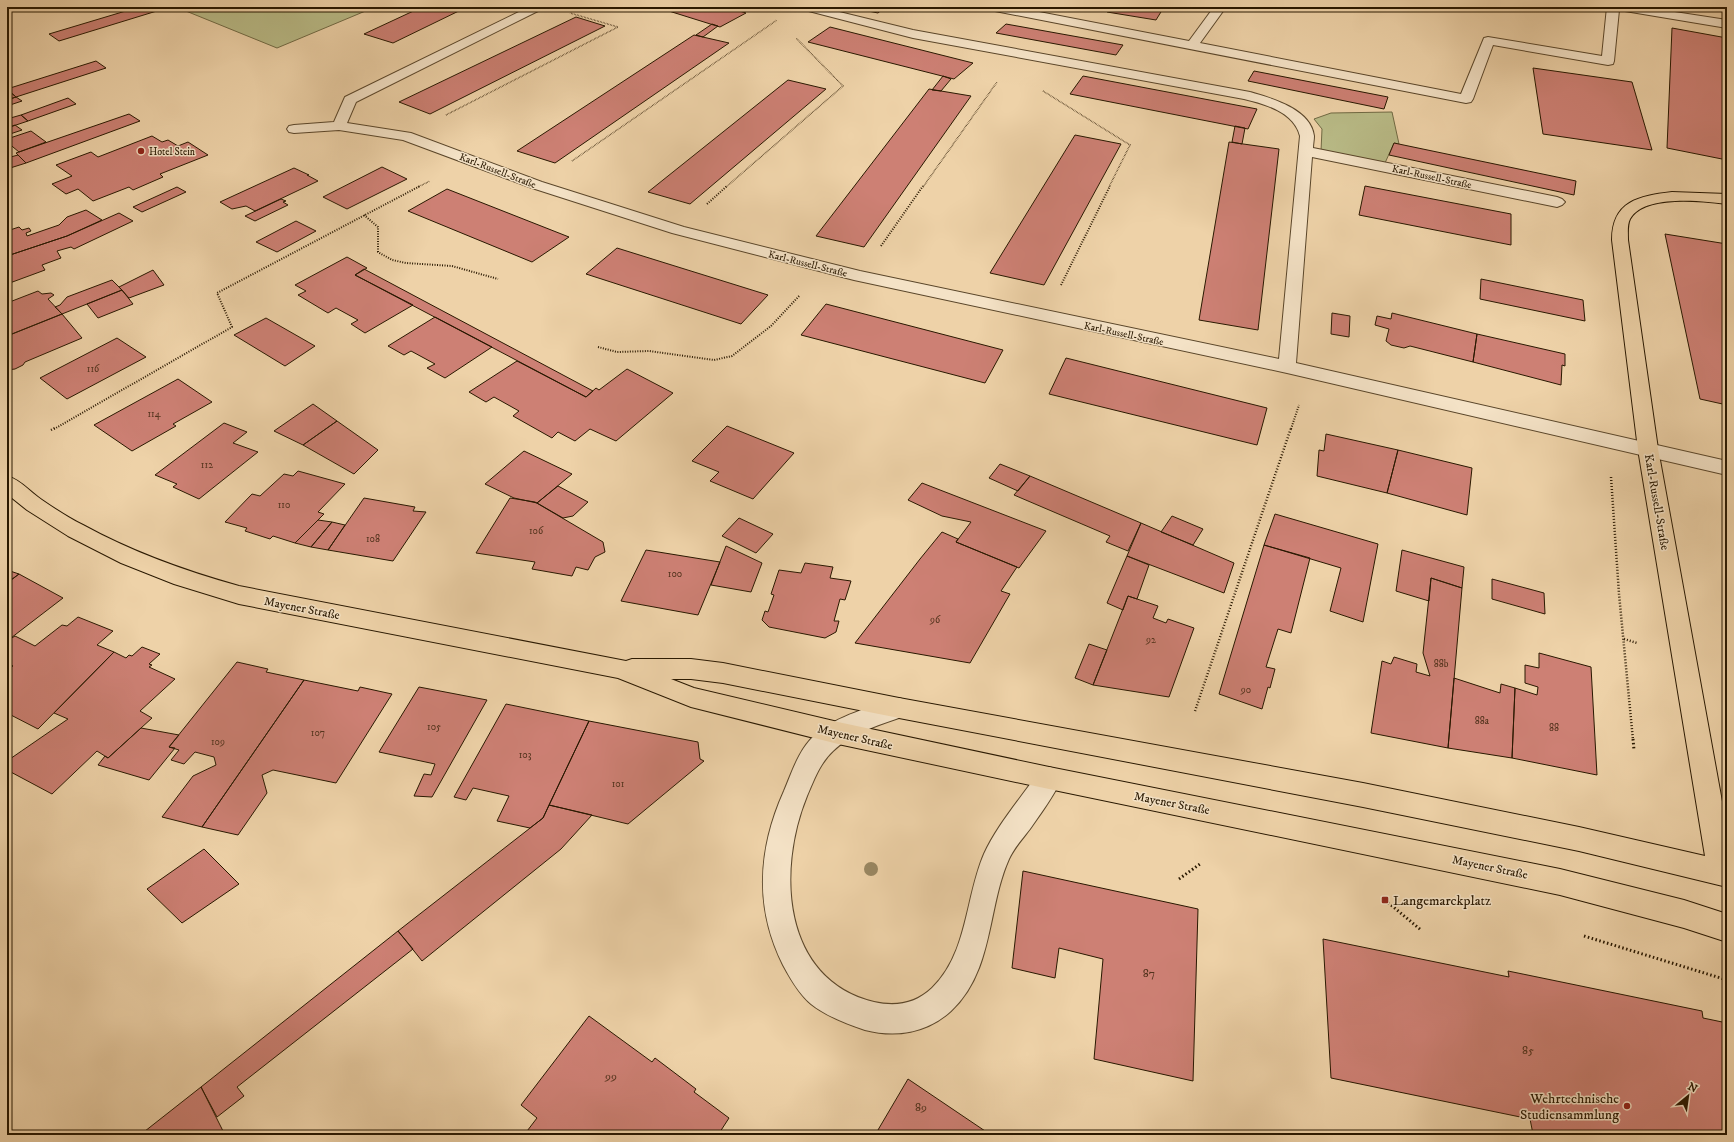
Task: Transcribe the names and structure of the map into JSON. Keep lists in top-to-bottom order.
{
  "streets": {
    "main road": ["Karl-Russell-Straße", "Mayener Straße"]
  },
  "crossings": [
    ["Karl-Russell-Straße", "Mayener Straße"]
  ],
  "places": {
    "other": ["Hotel Stein", "Wehrtechnische Studiensammlung"],
    "transit": ["Langemarckplatz"]
  },
  "house_numbers": [
    "116",
    "114",
    "112",
    "110",
    "106",
    "108",
    "100",
    "96",
    "92",
    "88b",
    "90",
    "88a",
    "105",
    "88",
    "107",
    "109",
    "103",
    "101",
    "87",
    "85",
    "99",
    "89"
  ],
  "north": "top right"
}
